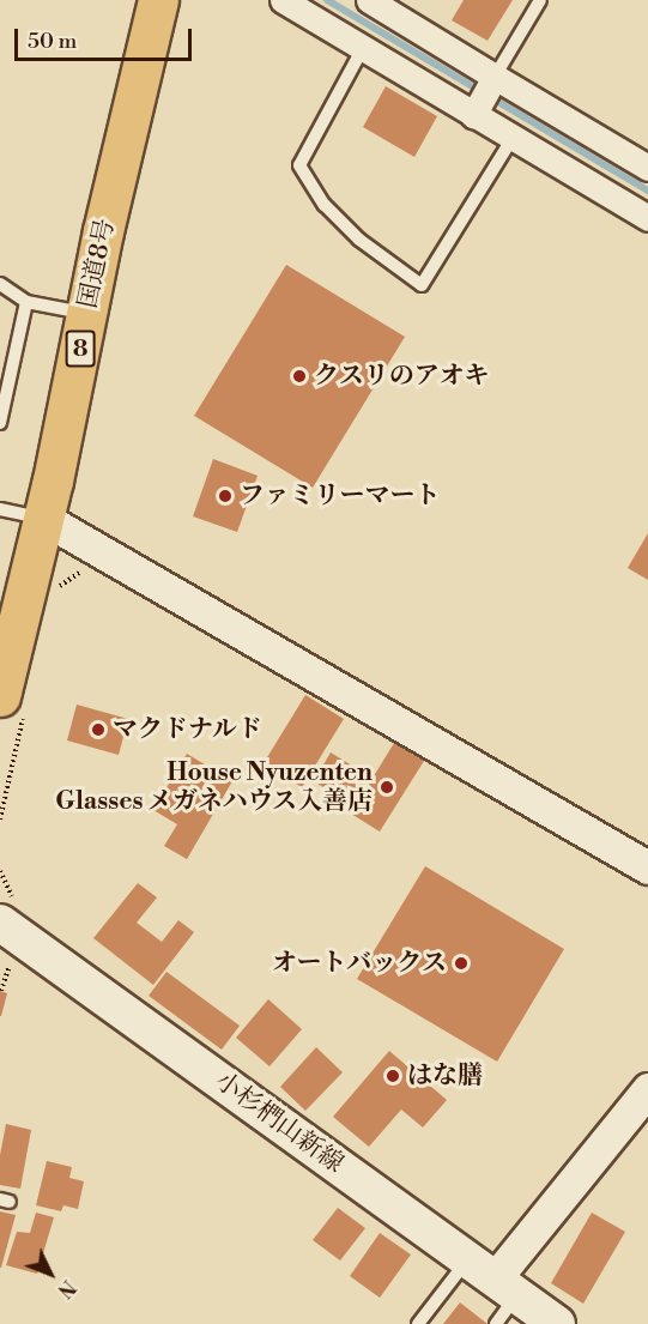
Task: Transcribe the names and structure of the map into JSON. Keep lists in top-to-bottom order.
{
  "streets": {
    "highway": ["国道8号", "8"],
    "main road": ["小杉椚山新線"]
  },
  "places": [
    "クスリのアオキ",
    "ファミリーマート",
    "マクドナルド",
    "House Nyuzenten Glasses メガネハウス入善店",
    "オートバックス",
    "はな膳"
  ],
  "scale_bar": "50 m",
  "north": "bottom right"
}
